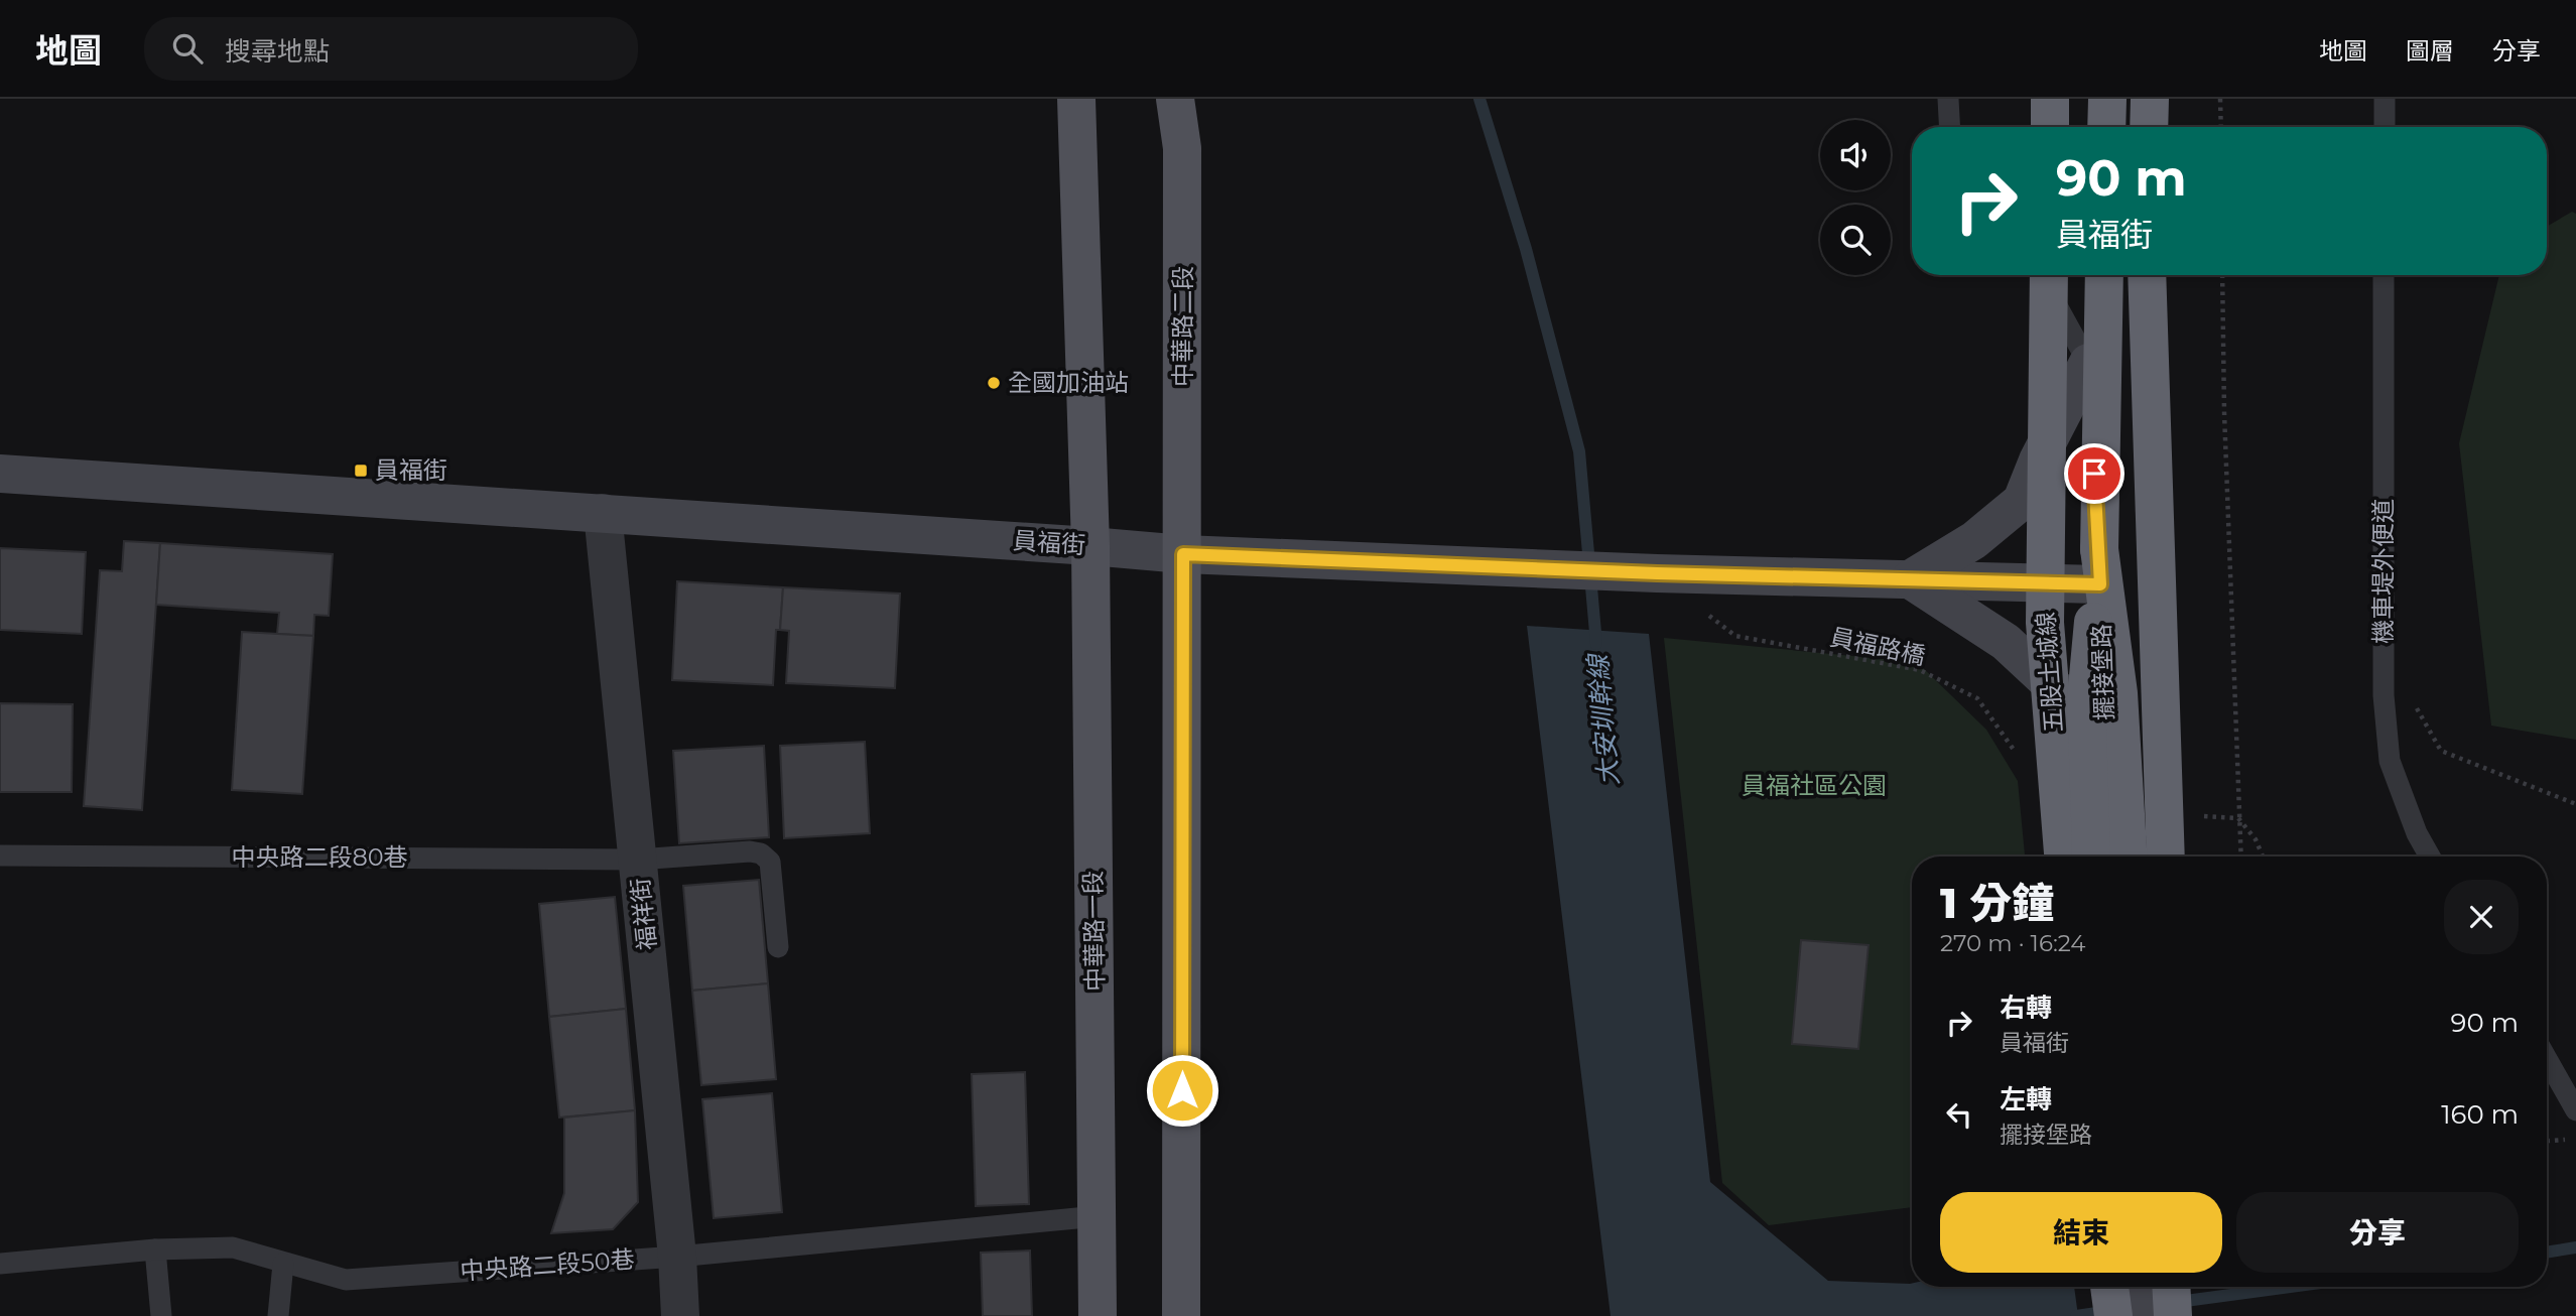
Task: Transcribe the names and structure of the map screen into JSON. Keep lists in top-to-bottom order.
{
  "streets": {
    "highway": ["五股土城線"],
    "main road": ["中華路二段", "中華路一段"],
    "street": ["員福街", "擺接堡路", "福祥街"],
    "lane": ["機車堤外便道", "中央路二段80巷", "中央路二段50巷"],
    "path": ["員福路橋"]
  },
  "crossings": [
    ["中華路二段", "員福街"],
    ["員福街", "擺接堡路"],
    ["員福街", "福祥街"],
    ["員福街", "中華路一段"],
    ["中央路二段80巷", "福祥街"],
    ["福祥街", "中央路二段50巷"],
    ["中華路一段", "中央路二段50巷"]
  ],
  "water": ["大安圳幹線"],
  "parks": ["員福社區公園"],
  "places": {
    "other": ["全國加油站"],
    "transit": ["員福街"]
  },
  "page": {
    "header": "地圖",
    "search": "搜尋地點",
    "nav": ["地圖", "圖層", "分享"],
    "turn": ["90 m", "員福街"],
    "heading": ["1 分鐘", "270 m · 16:24"],
    "list": [
      {
        "name": "右轉",
        "note": "員福街",
        "value": "90 m"
      },
      {
        "name": "左轉",
        "note": "擺接堡路",
        "value": "160 m"
      }
    ],
    "buttons": ["結束", "分享"]
  }
}
